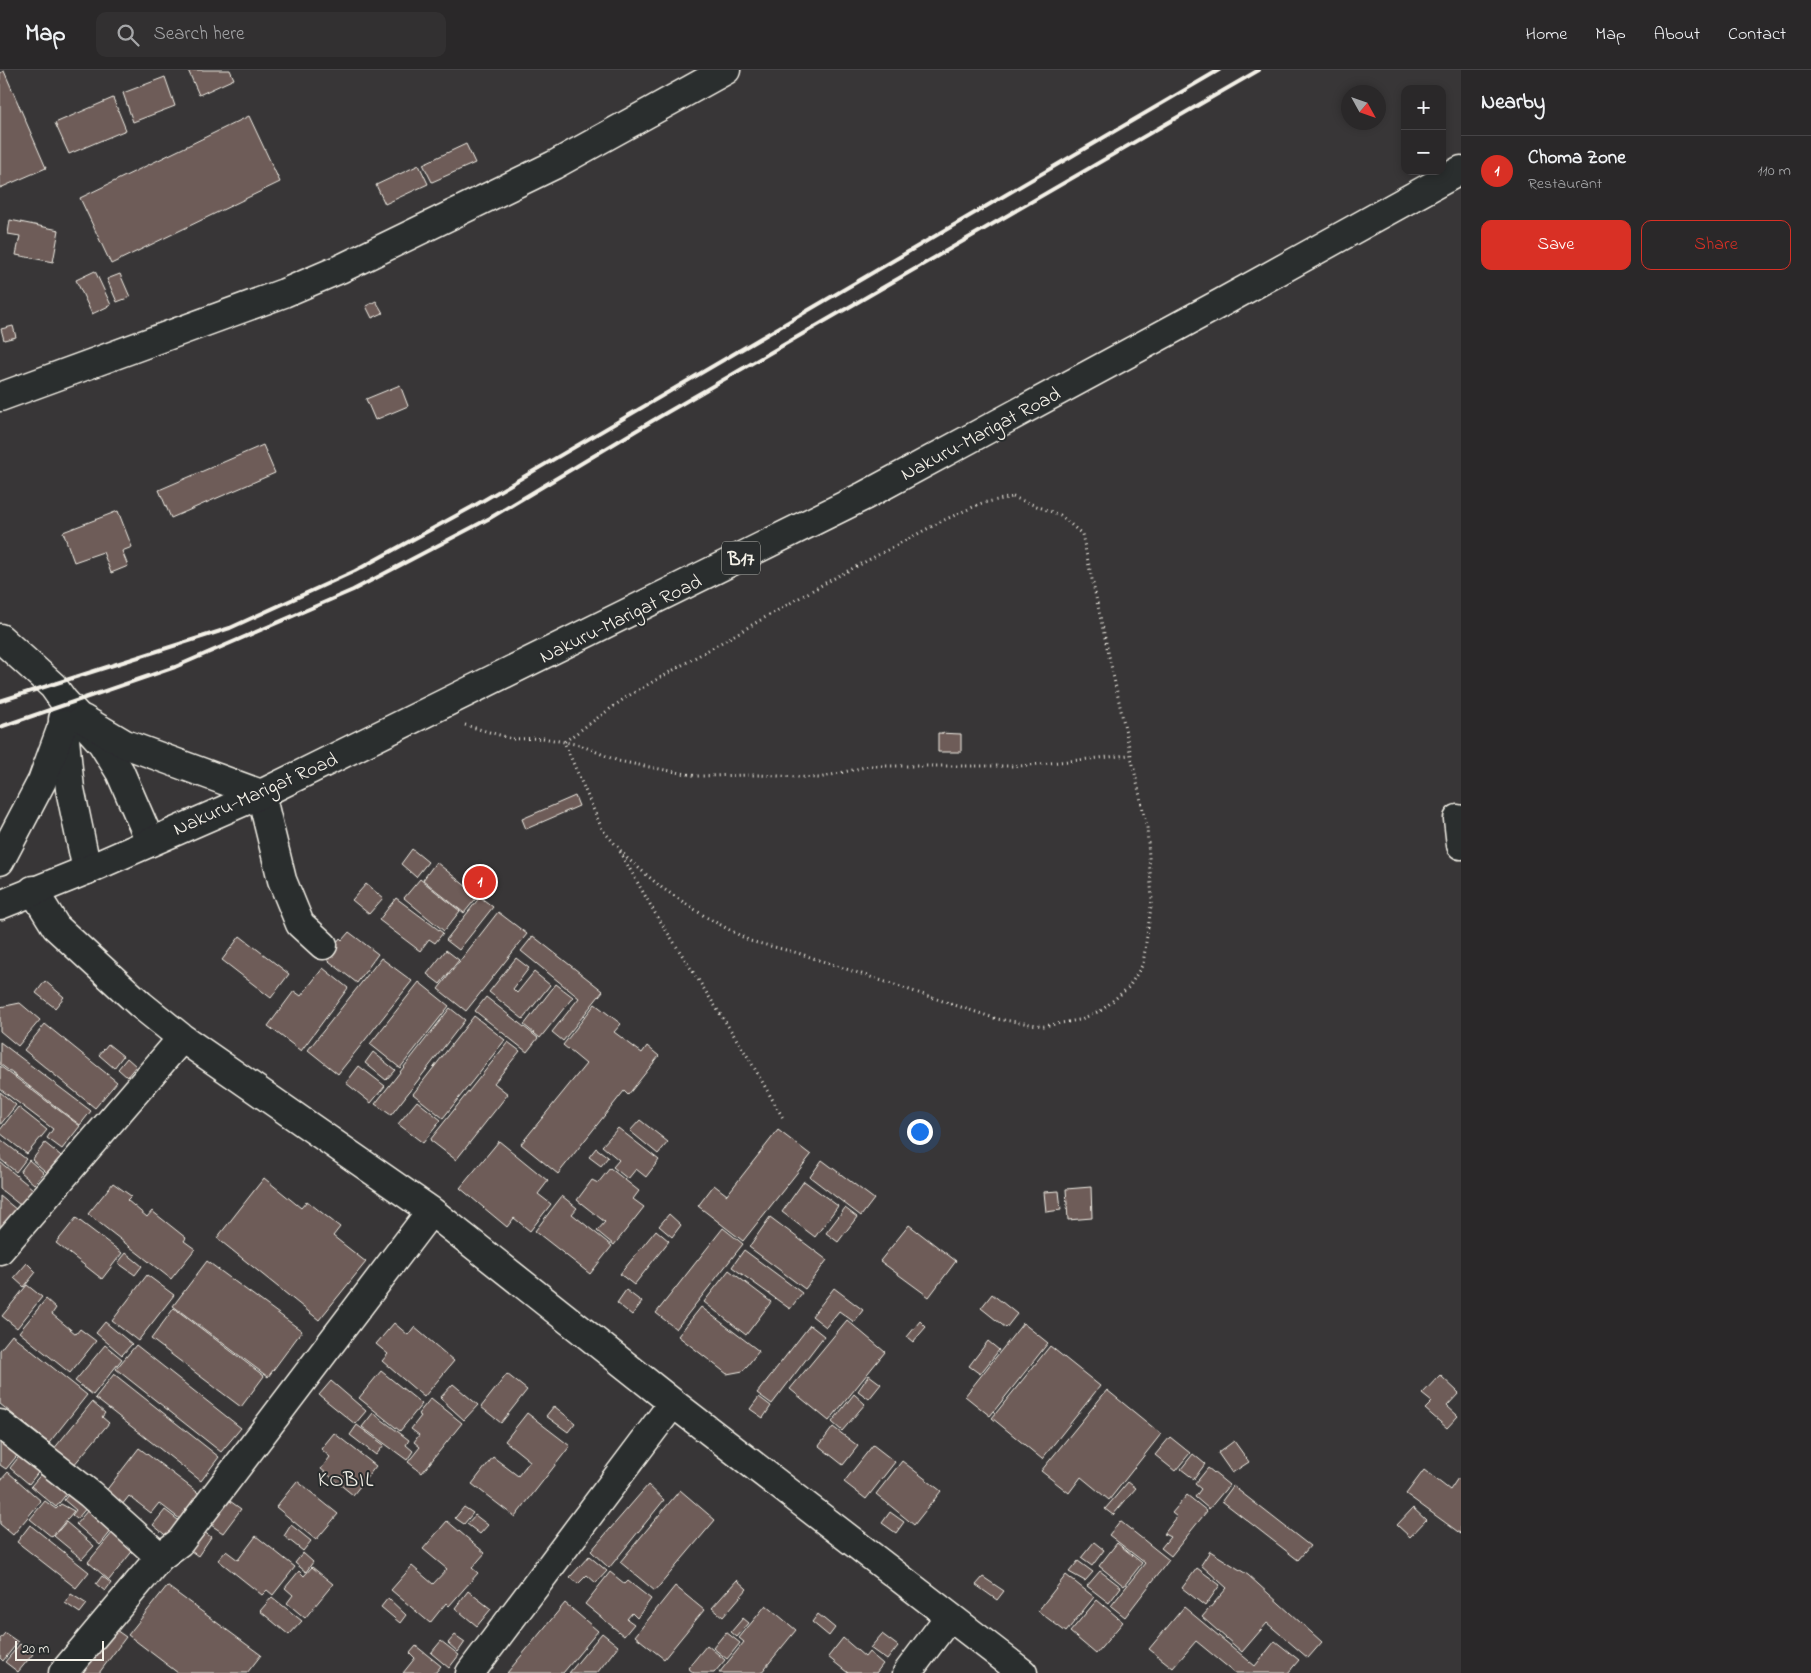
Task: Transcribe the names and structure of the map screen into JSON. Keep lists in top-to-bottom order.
{
  "streets": {
    "street": ["Nakuru-Marigat Road", "B17"]
  },
  "districts": ["KOBIL"],
  "scale_bar": "20 m",
  "north": "bottom right",
  "page": {
    "header": "Map",
    "search": "Search here",
    "nav": [
      "Home",
      "Map",
      "About",
      "Contact"
    ],
    "heading": "Nearby",
    "map_buttons": ["+", "−"],
    "list": [
      {
        "mark": "1",
        "name": "Choma Zone",
        "note": "Restaurant",
        "value": "110 m"
      }
    ],
    "buttons": ["Save", "Share"],
    "pins": "1",
    "scale": "20 m"
  }
}
